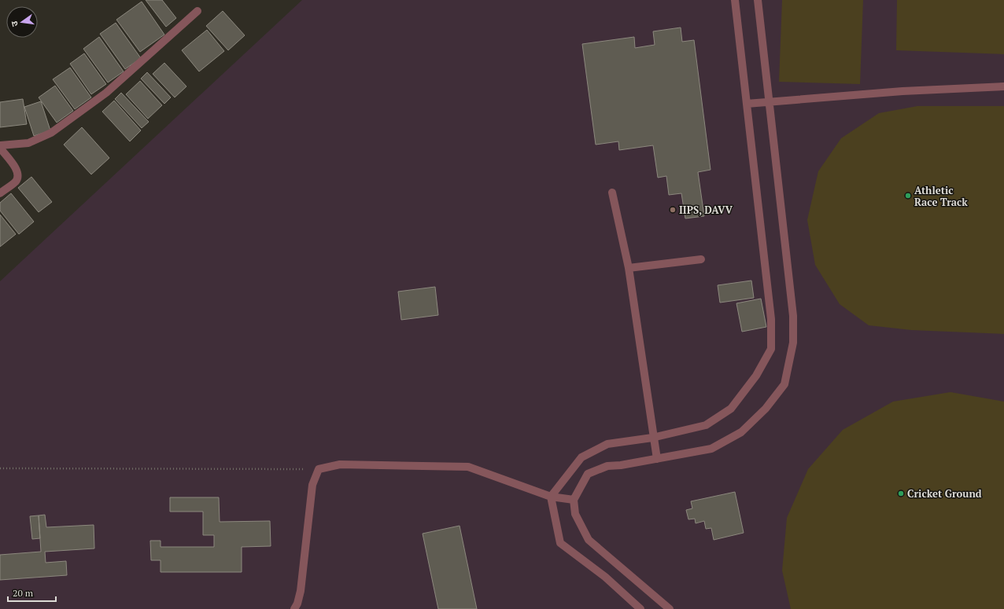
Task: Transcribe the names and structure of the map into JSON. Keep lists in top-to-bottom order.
{
  "places": ["Athletic Race Track", "IIPS, DAVV", "Cricket Ground"],
  "scale_bar": "20 m",
  "north": "left"
}
